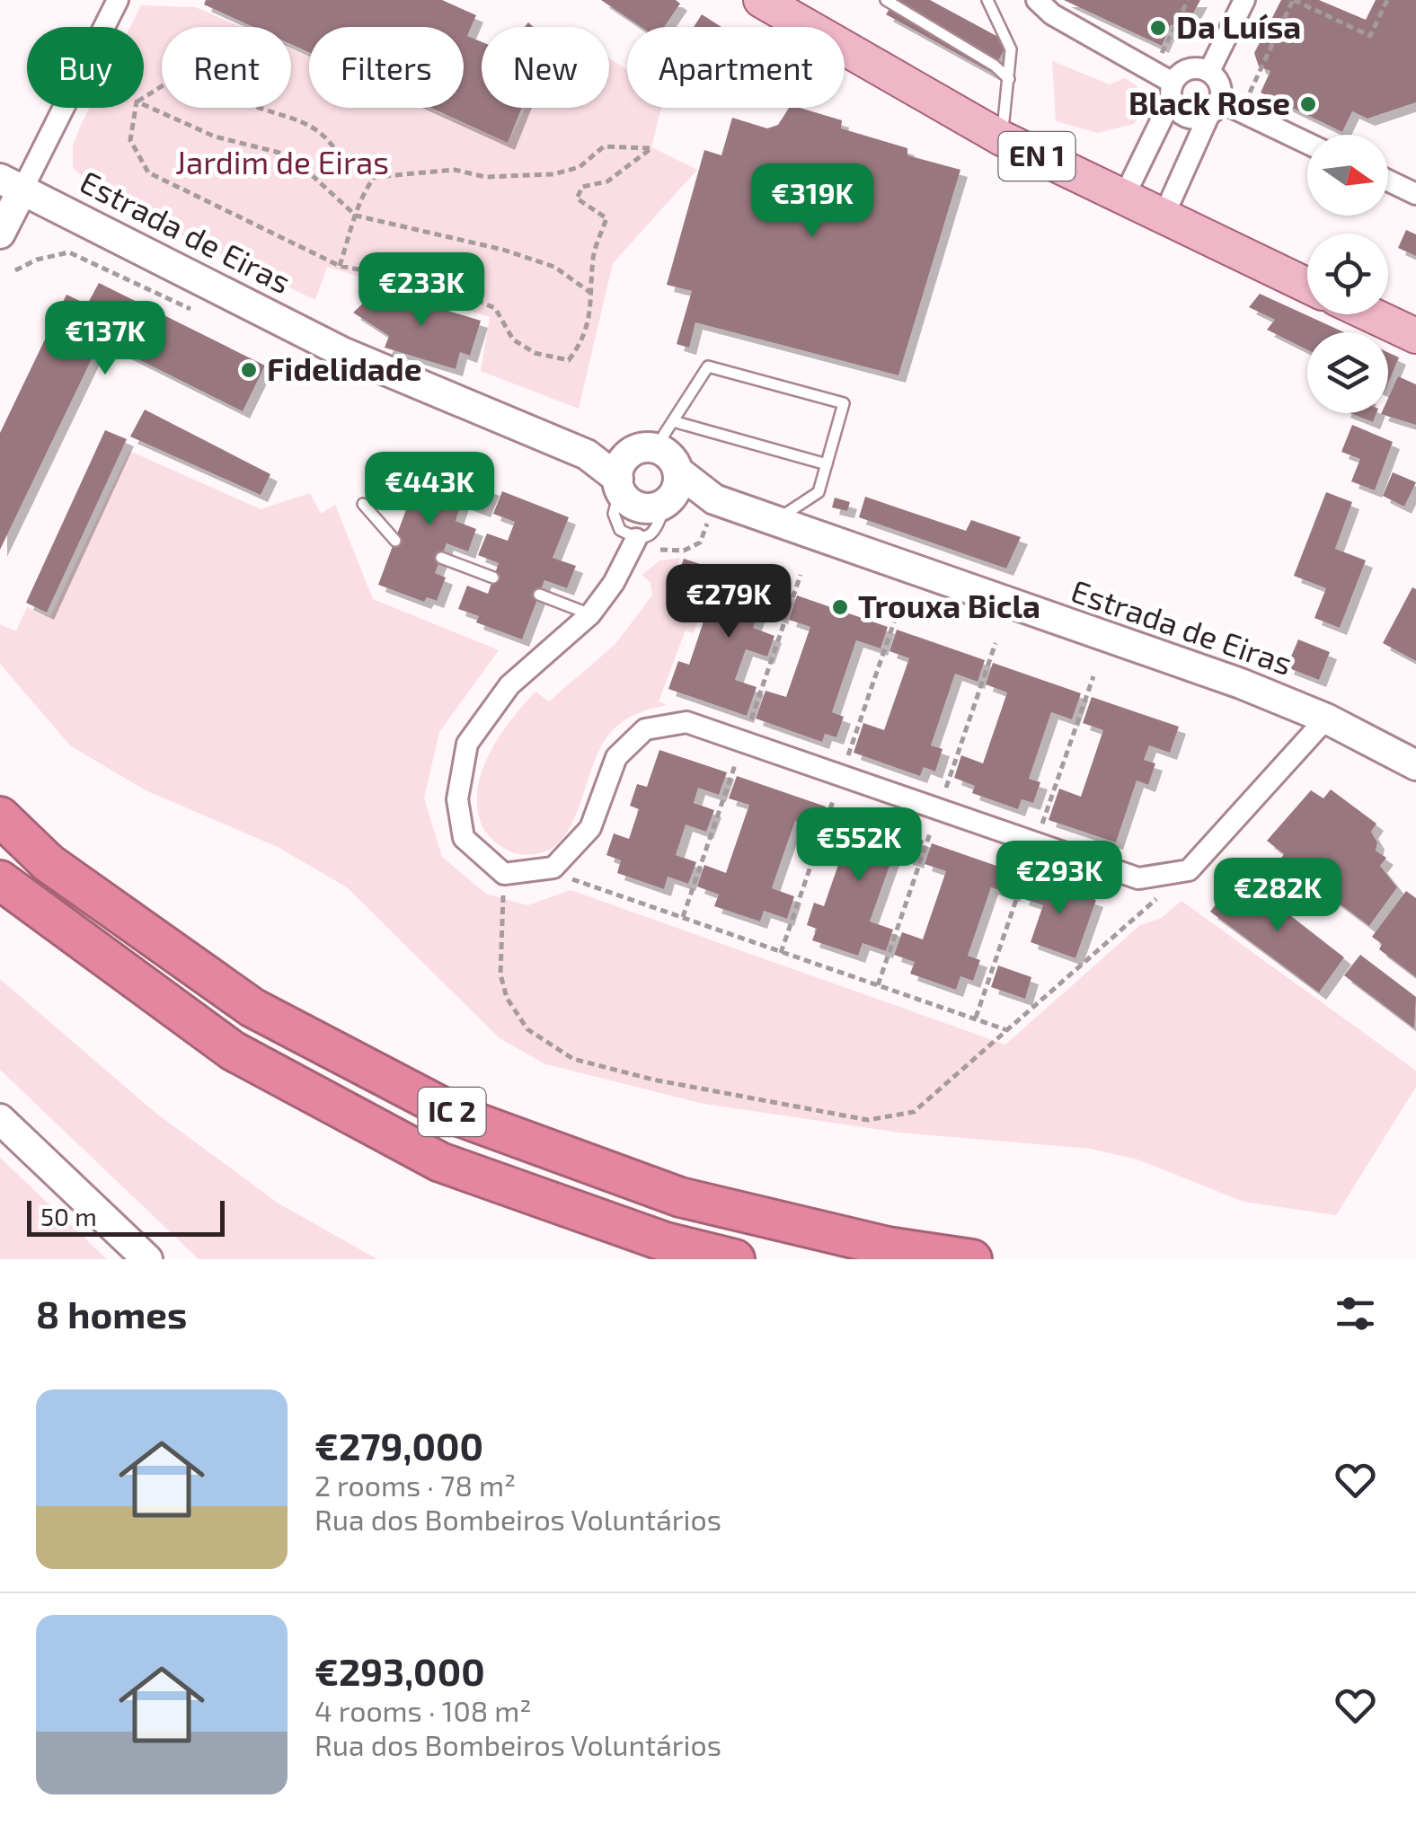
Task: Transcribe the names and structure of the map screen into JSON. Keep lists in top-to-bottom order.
{
  "streets": {
    "highway": ["IC 2"],
    "main road": ["EN 1"],
    "street": ["Estrada de Eiras"]
  },
  "parks": ["Jardim de Eiras"],
  "places": [
    "Da Luísa",
    "Black Rose",
    "Fidelidade",
    "Trouxa Bicla"
  ],
  "scale_bar": "50 m",
  "north": "right",
  "page": {
    "chip": [
      "Buy",
      "Rent",
      "Filters",
      "New",
      "Apartment"
    ],
    "price": [
      "€319K",
      "€233K",
      "€137K",
      "€443K",
      "€279K",
      "€552K",
      "€293K",
      "€282K"
    ],
    "scale": "50 m",
    "heading": "8 homes",
    "list": [
      {
        "name": "€279,000",
        "note": "2 rooms · 78 m² · Rua dos Bombeiros Voluntários"
      },
      {
        "name": "€293,000",
        "note": "4 rooms · 108 m² · Rua dos Bombeiros Voluntários"
      }
    ]
  }
}
